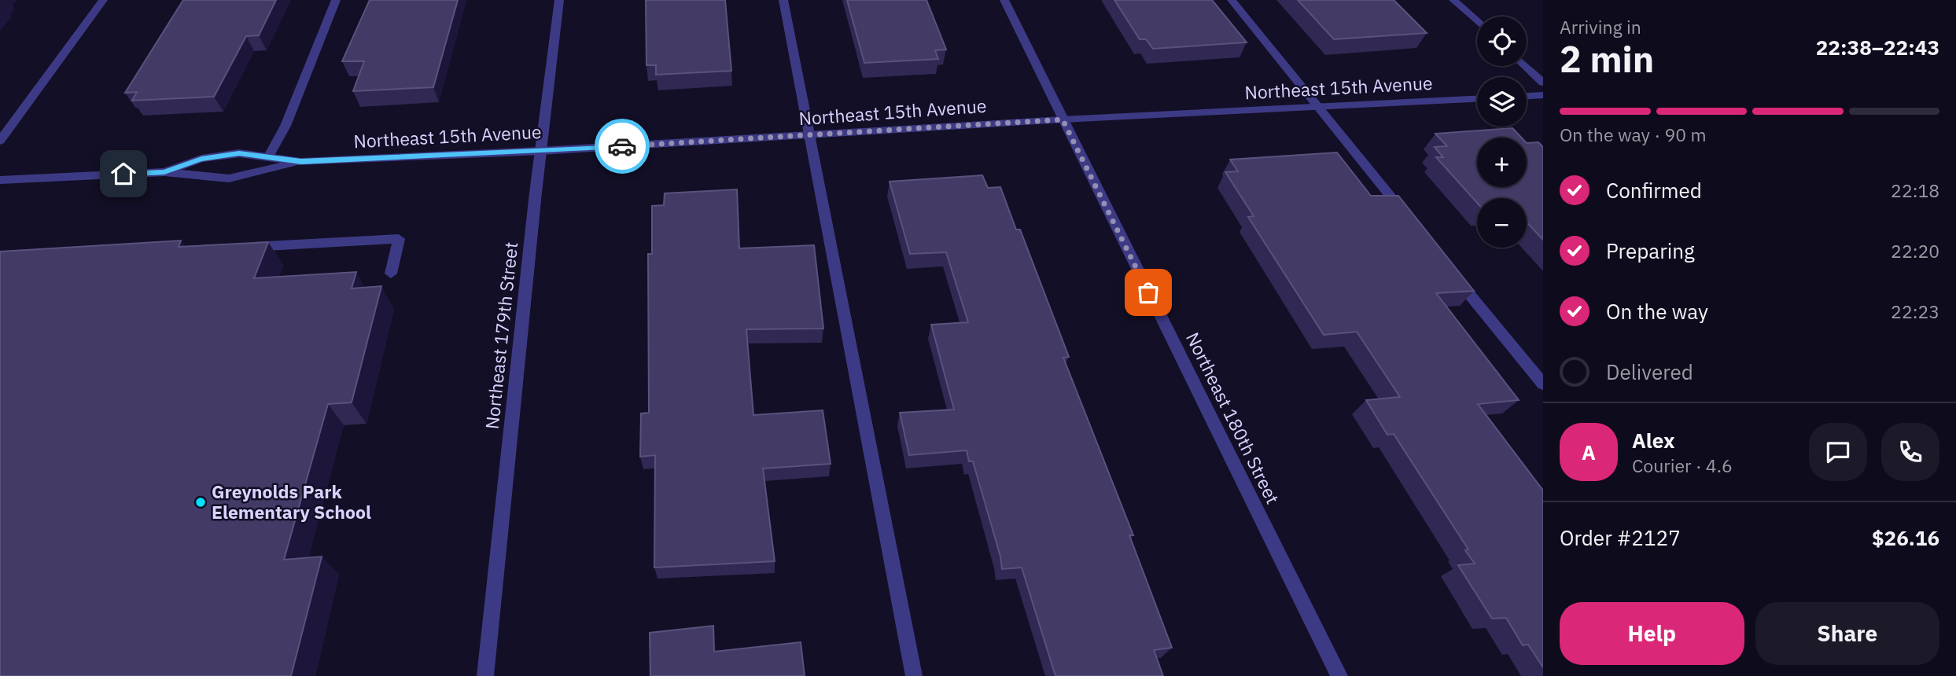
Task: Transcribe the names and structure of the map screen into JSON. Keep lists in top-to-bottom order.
{
  "streets": {
    "street": ["Northeast 15th Avenue", "Northeast 179th Street", "Northeast 180th Street"]
  },
  "crossings": [
    ["Northeast 15th Avenue", "Northeast 179th Street"],
    ["Northeast 15th Avenue", "Northeast 180th Street"]
  ],
  "places": ["Greynolds Park Elementary School"],
  "page": {
    "heading": ["2 min", "Arriving in", "22:38–22:43"],
    "panel": [
      "Alex",
      "Courier · 4.6",
      "Order #2127",
      "$26.16"
    ],
    "map_buttons": ["+", "−"],
    "bar": "On the way · 90 m",
    "list": [
      ["Confirmed", "22:18"],
      ["Preparing", "22:20"],
      ["On the way", "22:23"],
      "Delivered"
    ],
    "round": "A",
    "buttons": ["Help", "Share"]
  }
}
